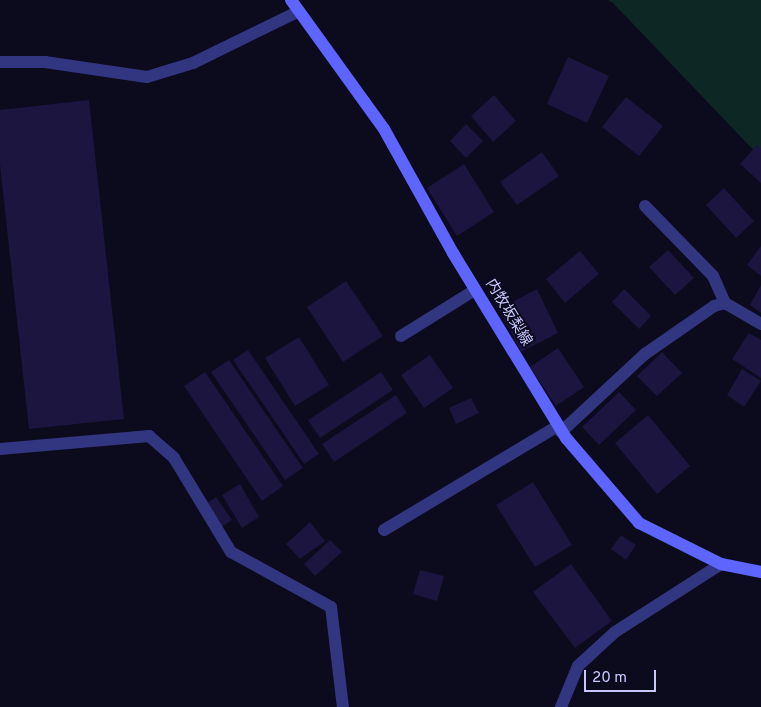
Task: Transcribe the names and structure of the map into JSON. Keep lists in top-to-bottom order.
{
  "streets": {
    "main road": ["内牧坂梨線"]
  },
  "scale_bar": "20 m"
}
